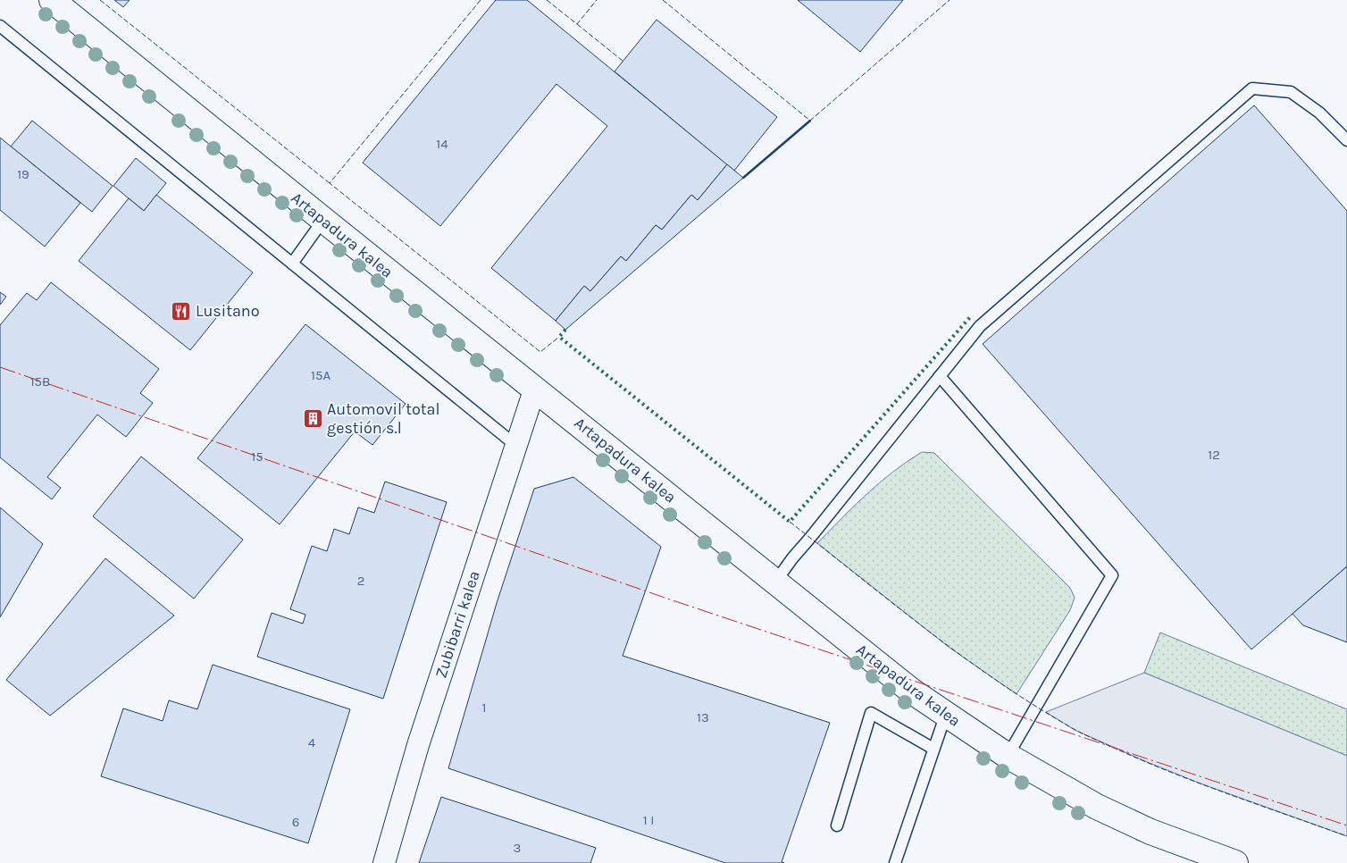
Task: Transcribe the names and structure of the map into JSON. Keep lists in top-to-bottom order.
{
  "streets": {
    "street": ["Artapadura kalea", "Zubibarri kalea"]
  },
  "crossings": [
    ["Artapadura kalea", "Zubibarri kalea"]
  ],
  "places": {
    "restaurant": ["Lusitano"],
    "building": ["Automovil total gestión s.l"]
  },
  "house_numbers": [
    "14",
    "19",
    "15A",
    "15B",
    "12",
    "15",
    "2",
    "1",
    "13",
    "4",
    "1 I",
    "6",
    "3"
  ]
}
